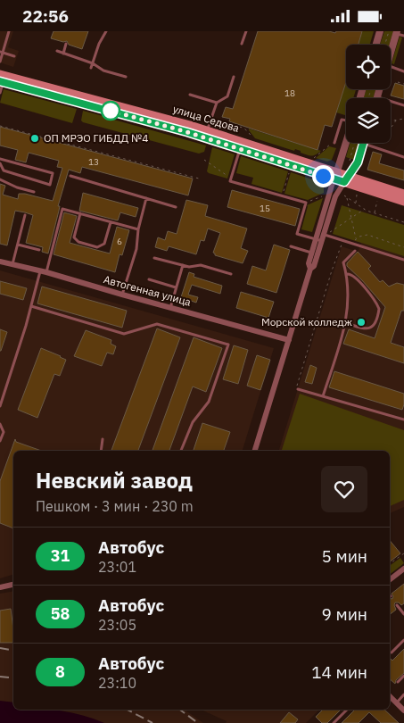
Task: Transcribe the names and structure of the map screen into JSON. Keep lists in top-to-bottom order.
{
  "streets": {
    "main road": ["улица Седова"],
    "street": ["Автогенная улица"]
  },
  "places": ["ОП МРЭО ГИБДД №4", "Морской колледж"],
  "lines": ["bus line 31"],
  "house_numbers": [
    "18",
    "13",
    "15",
    "6"
  ],
  "page": {
    "status": "22:56",
    "heading": ["Невский завод", "Пешком · 3 мин · 230 m"],
    "list": [
      {
        "mark": "31",
        "name": "Автобус",
        "note": "23:01",
        "value": "5 мин"
      },
      {
        "mark": "58",
        "name": "Автобус",
        "note": "23:05",
        "value": "9 мин"
      },
      {
        "mark": "8",
        "name": "Автобус",
        "note": "23:10",
        "value": "14 мин"
      }
    ]
  }
}
